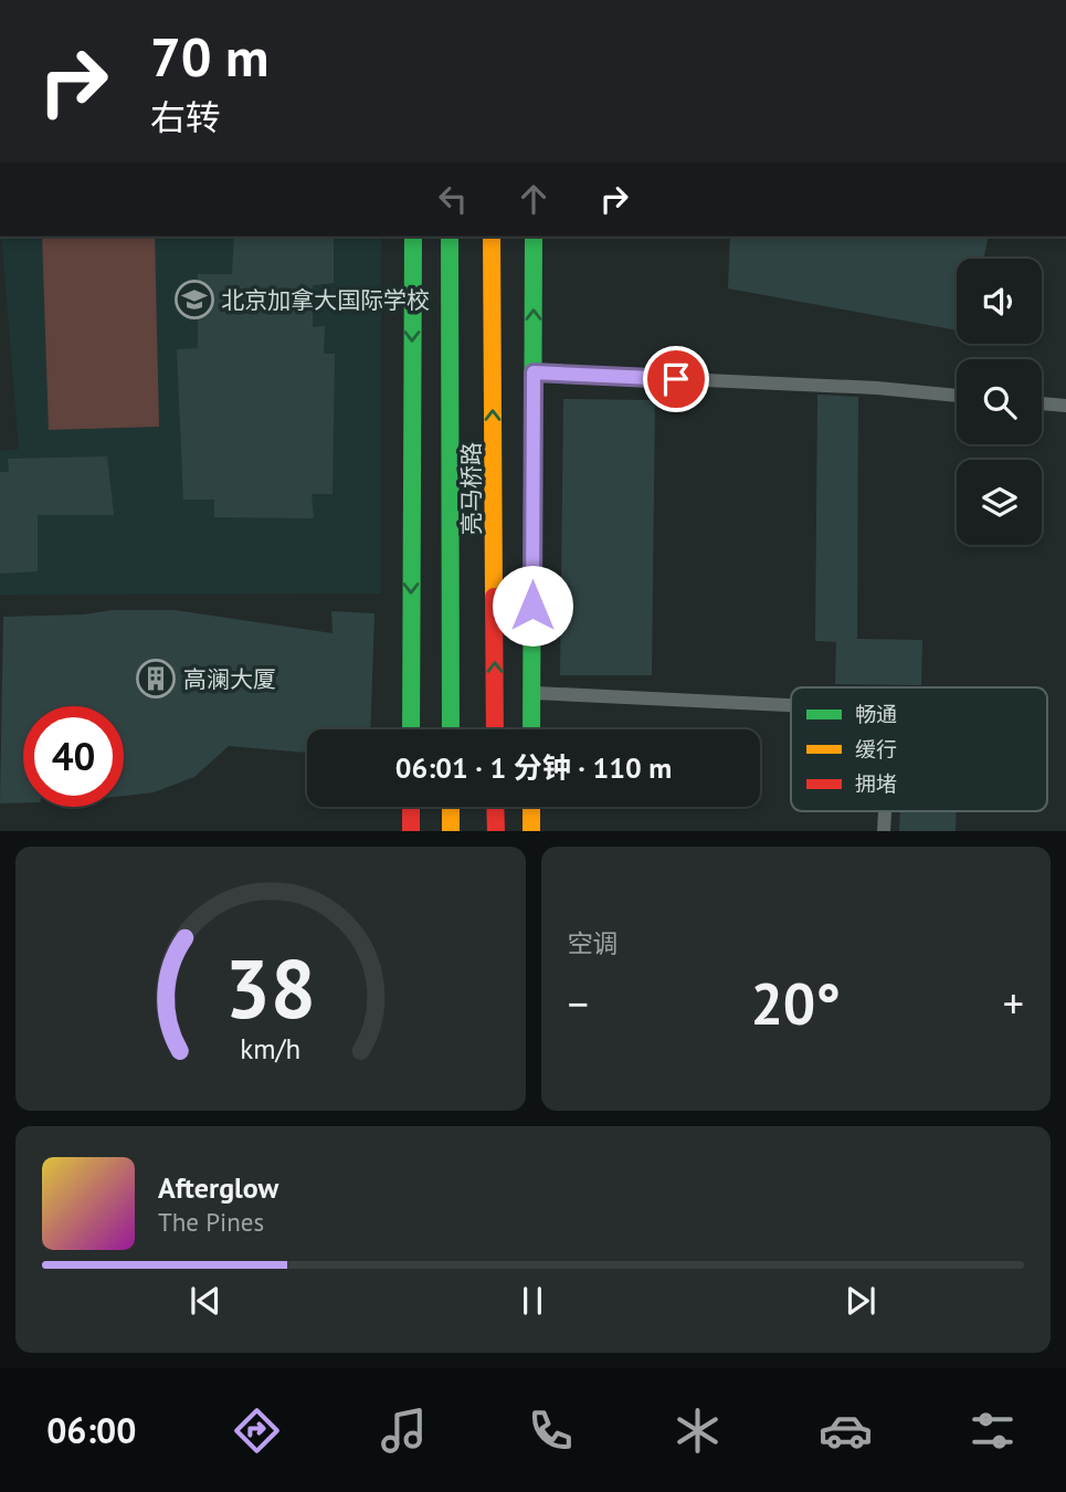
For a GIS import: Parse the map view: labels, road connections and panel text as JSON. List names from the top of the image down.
{
  "streets": {
    "street": ["亮马桥路"]
  },
  "places": {
    "school or university": ["北京加拿大国际学校"],
    "building": ["高澜大厦"]
  },
  "legend": ["畅通", "缓行", "拥堵"],
  "page": {
    "turn": ["70 m", "右转"],
    "limit": "40",
    "trip": "06:01 · 1 分钟 · 110 m",
    "tile": "空调",
    "heat": ["−", "20°", "+"],
    "song": ["Afterglow", "The Pines"],
    "tabs": "06:00",
    "gauge": ["38", "km/h"]
  }
}
